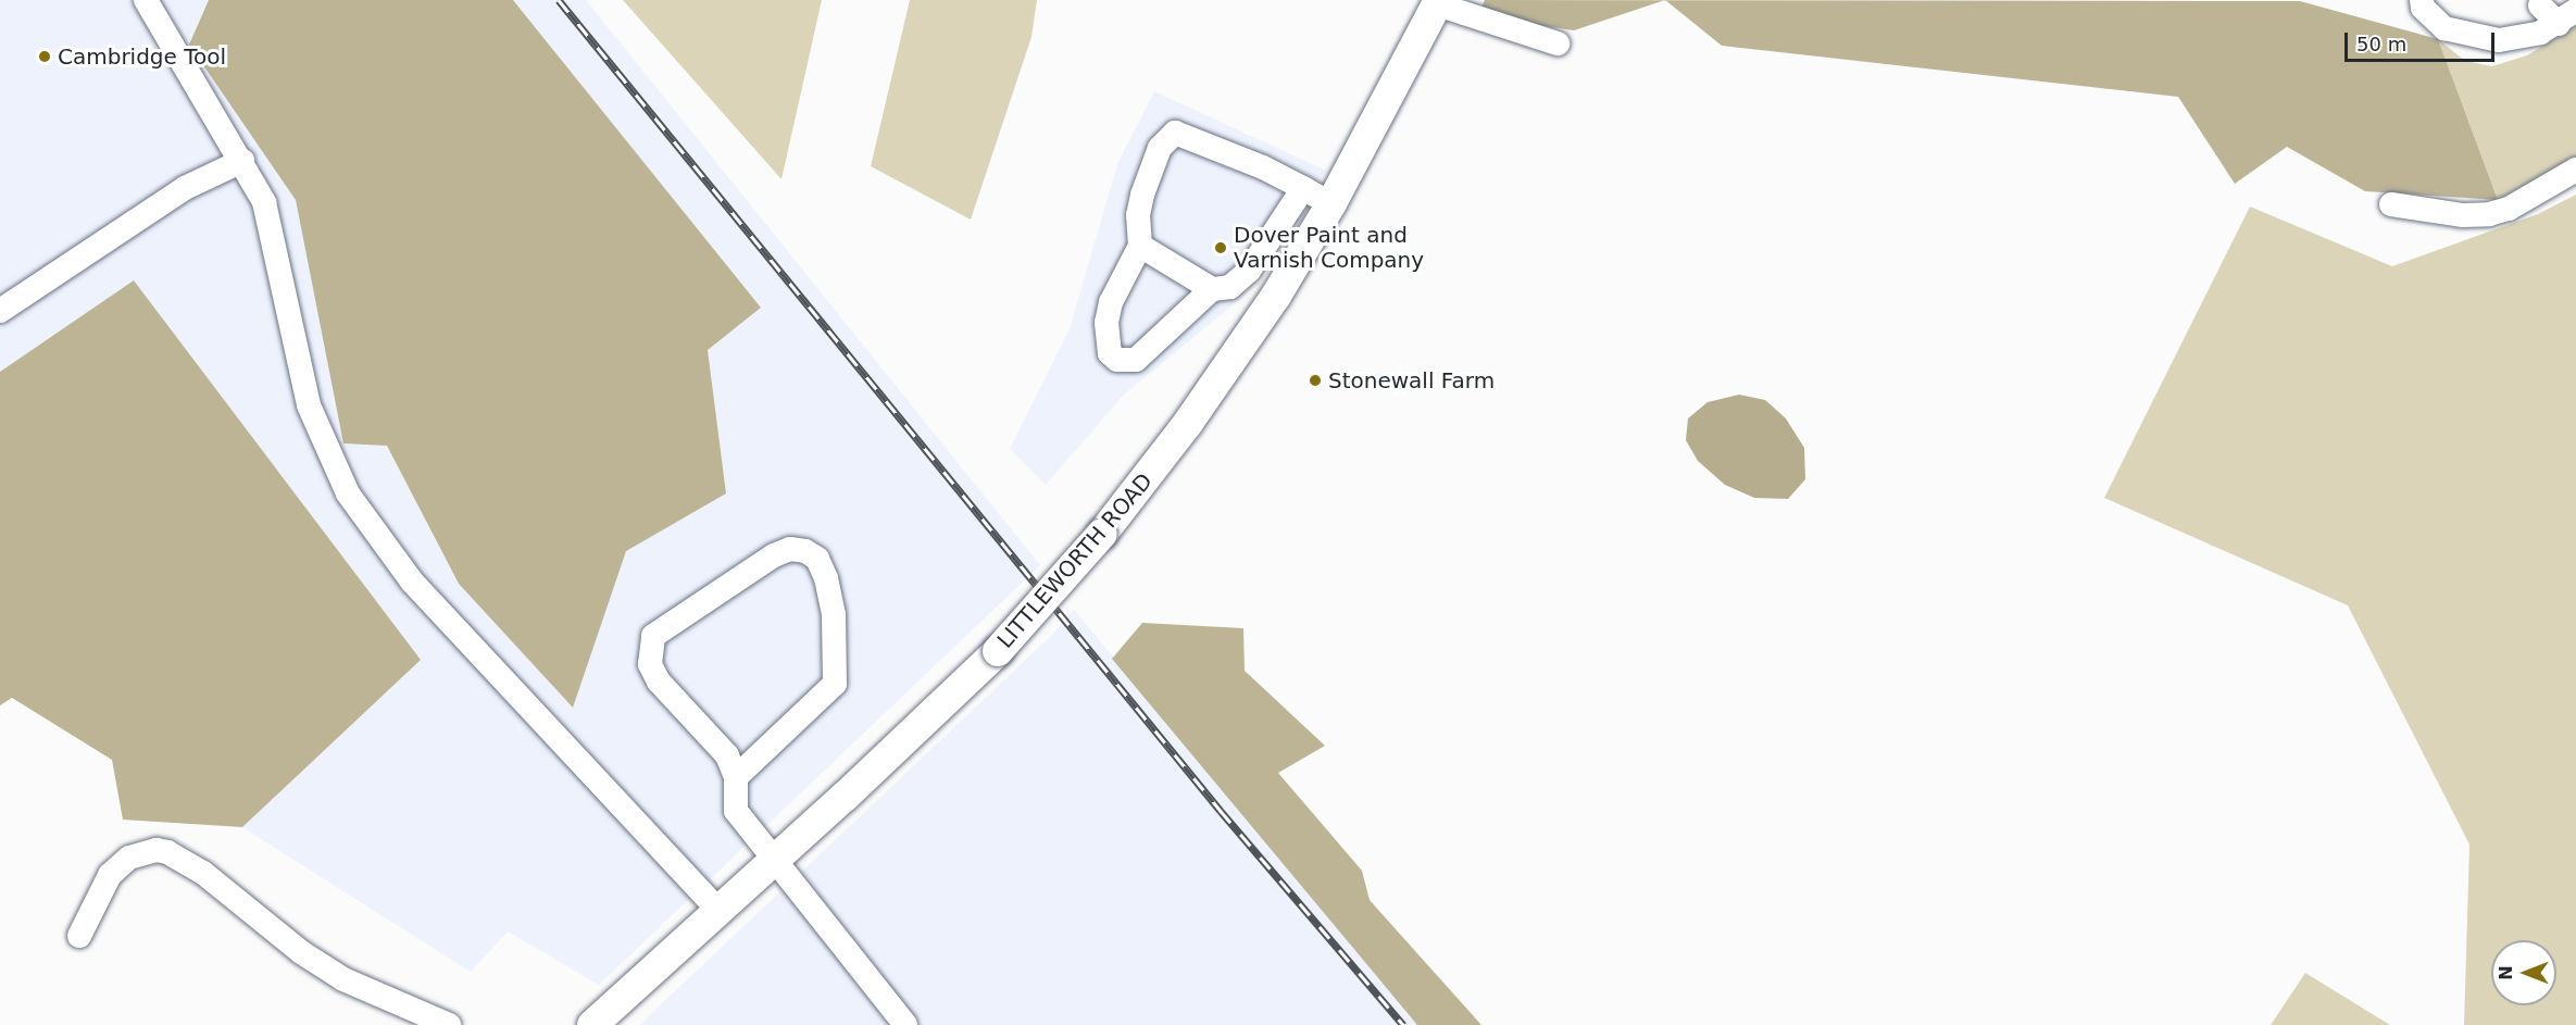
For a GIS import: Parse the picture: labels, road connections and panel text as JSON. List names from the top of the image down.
{
  "streets": {
    "main road": ["LITTLEWORTH ROAD"]
  },
  "places": ["Cambridge Tool", "Dover Paint and Varnish Company", "Stonewall Farm"],
  "scale_bar": "50 m",
  "north": "left"
}
